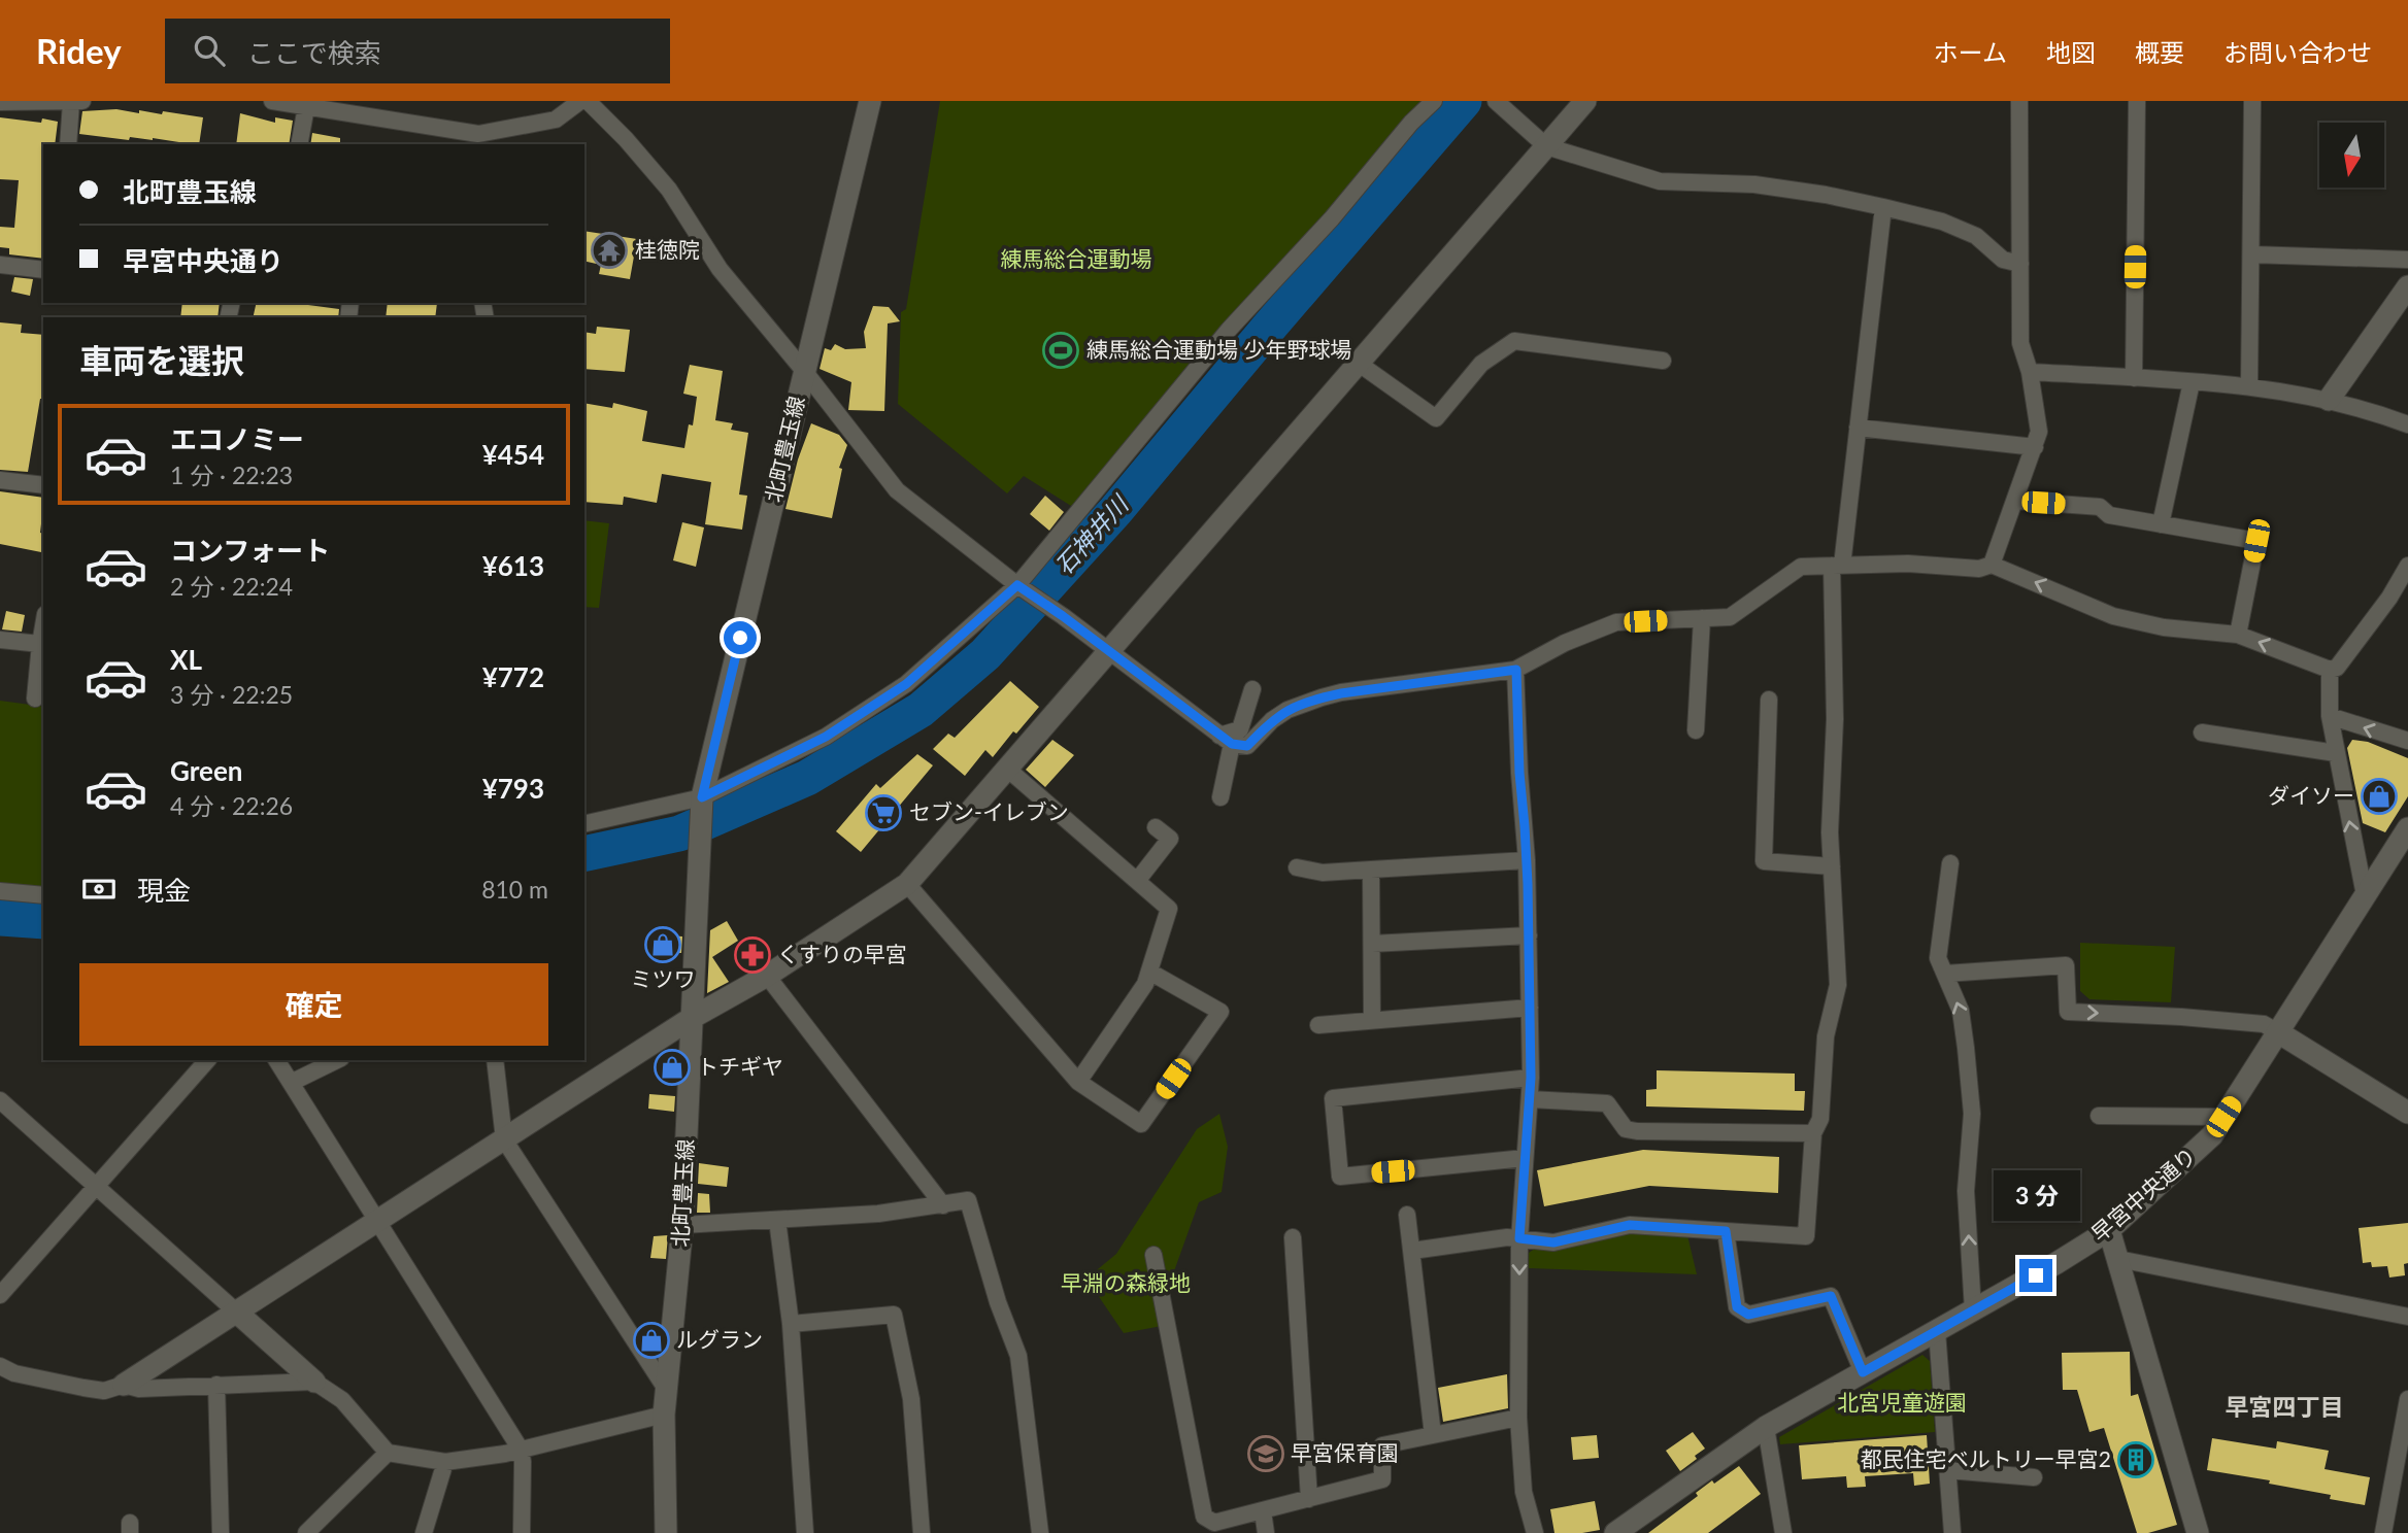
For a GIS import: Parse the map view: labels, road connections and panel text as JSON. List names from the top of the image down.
{
  "streets": {
    "street": ["北町豊玉線", "早宮中央通り"]
  },
  "districts": ["早宮四丁目"],
  "water": ["石神井川"],
  "parks": ["練馬総合運動場", "早淵の森緑地", "北宮児童遊園"],
  "places": {
    "temple": ["桂徳院"],
    "sports": ["練馬総合運動場 少年野球場"],
    "shop": [
      "ダイソー",
      "ミツワ",
      "トチギヤ",
      "ルグラン"
    ],
    "supermarket": ["セブン-イレブン"],
    "pharmacy": ["くすりの早宮"],
    "school or university": ["早宮保育園"],
    "building": ["都民住宅ベルトリー早宮2"]
  },
  "north": "bottom",
  "page": {
    "header": "Ridey",
    "search": "ここで検索",
    "nav": [
      "ホーム",
      "地図",
      "概要",
      "お問い合わせ"
    ],
    "banner": ["北町豊玉線", "早宮中央通り"],
    "heading": "車両を選択",
    "list": [
      {
        "name": "エコノミー",
        "note": "1 分 · 22:23",
        "value": "¥454"
      },
      {
        "name": "コンフォート",
        "note": "2 分 · 22:24",
        "value": "¥613"
      },
      {
        "name": "XL",
        "note": "3 分 · 22:25",
        "value": "¥772"
      },
      {
        "name": "Green",
        "note": "4 分 · 22:26",
        "value": "¥793"
      }
    ],
    "pay": ["現金", "810 m"],
    "buttons": "確定",
    "bubble": "3 分"
  }
}
